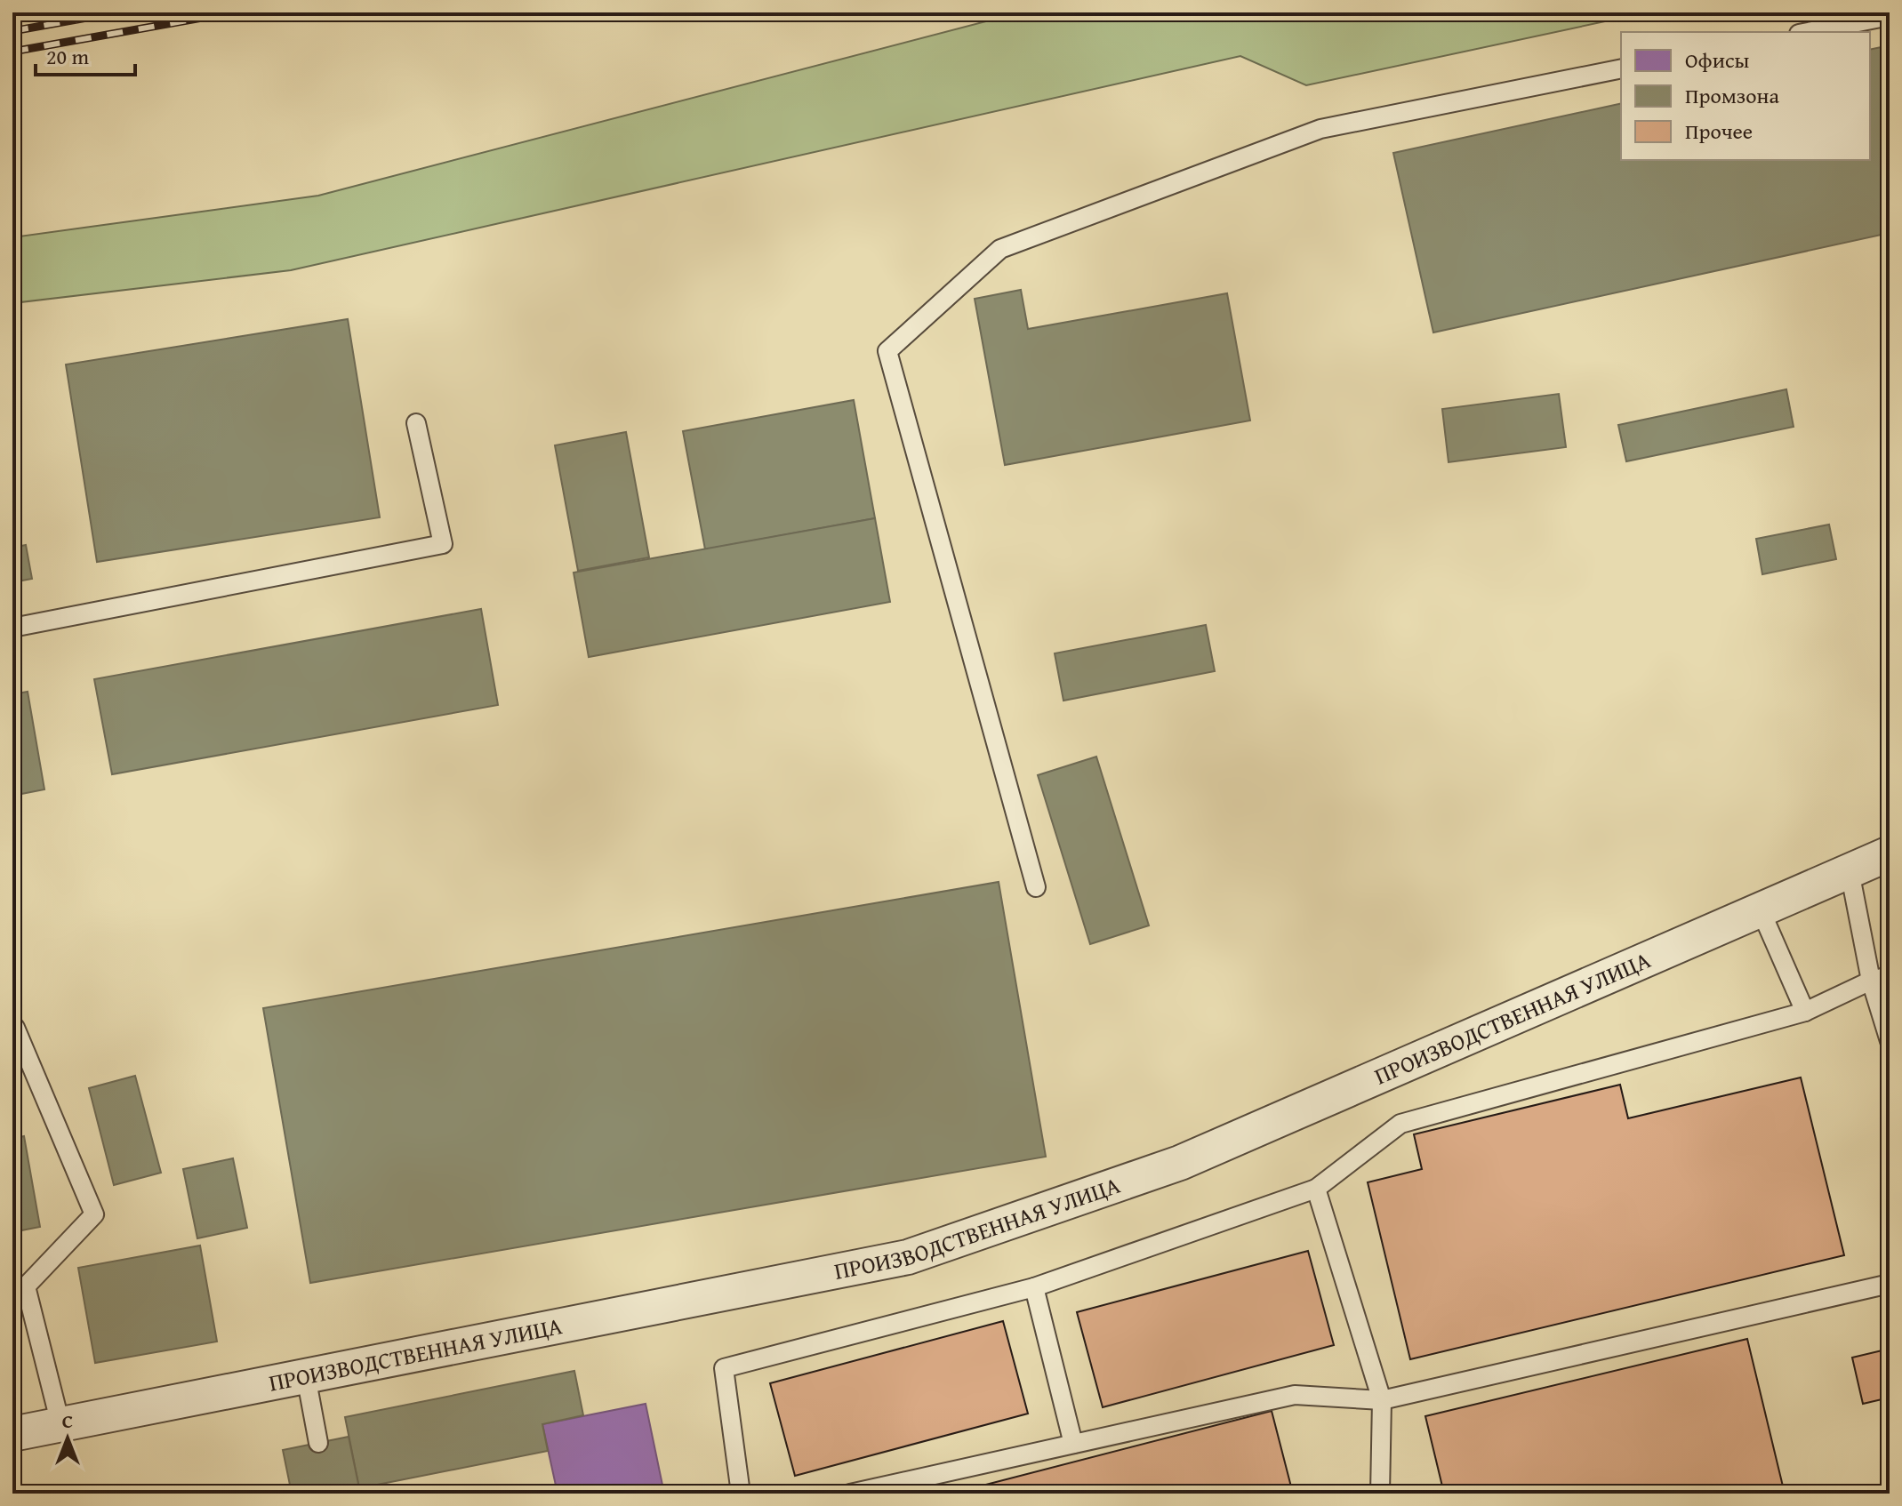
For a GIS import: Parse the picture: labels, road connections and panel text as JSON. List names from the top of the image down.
{
  "streets": {
    "street": ["ПРОИЗВОДСТВЕННАЯ УЛИЦА"]
  },
  "legend": ["Офисы", "Промзона", "Прочее"],
  "scale_bar": "20 m",
  "north": "top"
}
